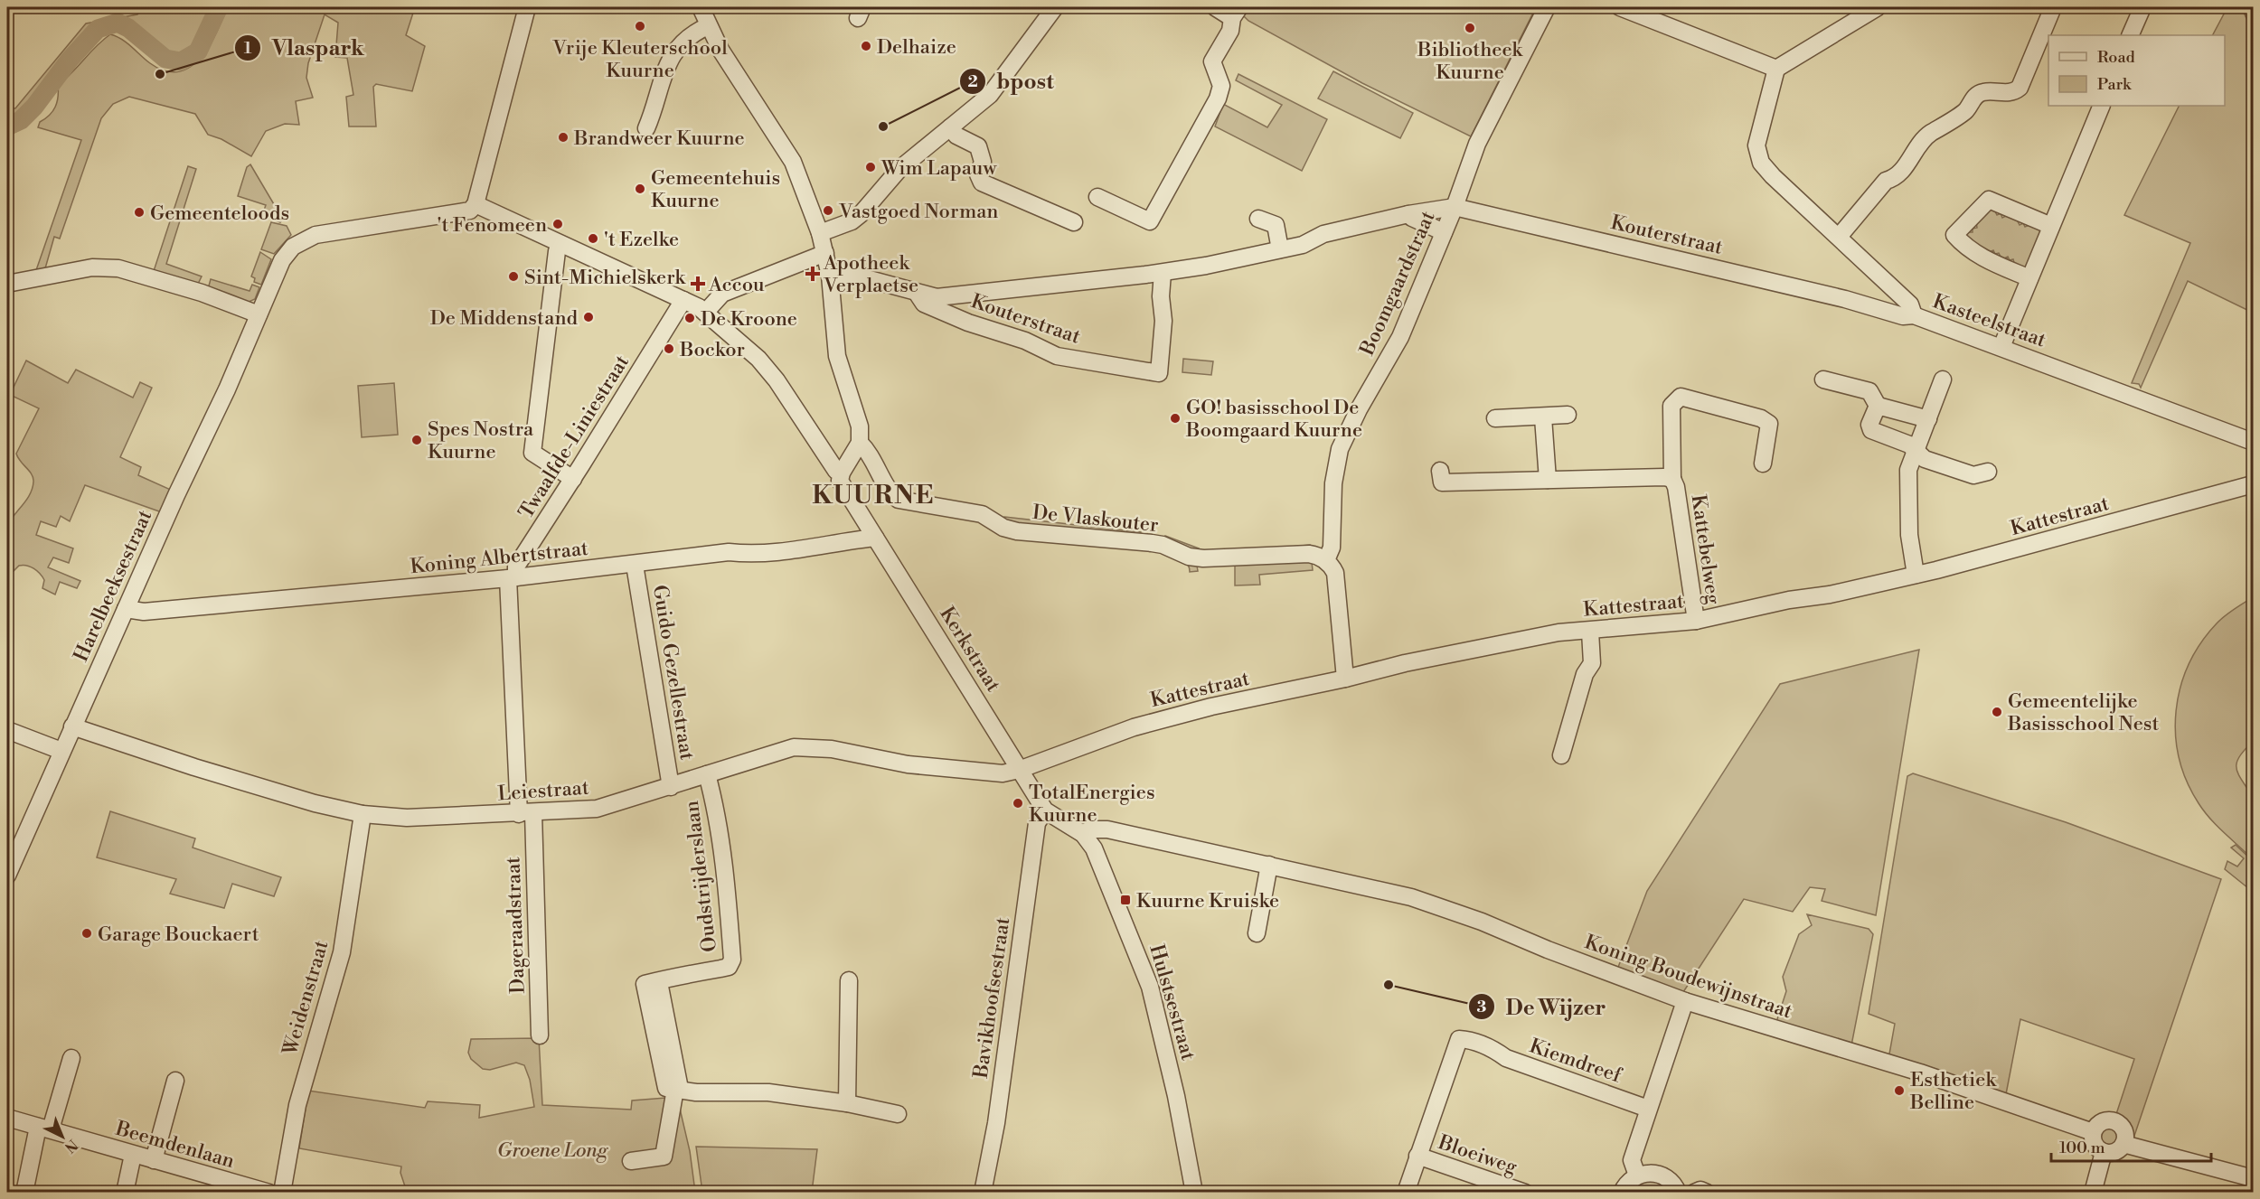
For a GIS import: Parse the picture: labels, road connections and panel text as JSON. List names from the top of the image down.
{
  "streets": {
    "street": [
      "Kouterstraat",
      "Boomgaardstraat",
      "Kasteelstraat",
      "Twaalfde-Liniestraat",
      "Kattestraat",
      "De Vlaskouter",
      "Kattebelweg",
      "Koning Albertstraat",
      "Harelbeeksestraat",
      "Kerkstraat",
      "Guido Gezellestraat",
      "Leiestraat",
      "Oudstrijderslaan",
      "Dageraadstraat",
      "Koning Boudewijnstraat",
      "Weidenstraat",
      "Bavikhoofsestraat",
      "Hulstsestraat",
      "Kiemdreef",
      "Beemdenlaan",
      "Bloeiweg"
    ]
  },
  "crossings": [
    ["Kouterstraat", "Boomgaardstraat"],
    ["Kouterstraat", "Kasteelstraat"],
    ["Boomgaardstraat", "De Vlaskouter"],
    ["Twaalfde-Liniestraat", "Koning Albertstraat"],
    ["Twaalfde-Liniestraat", "Kerkstraat"],
    ["Twaalfde-Liniestraat", "Dageraadstraat"],
    ["Kattestraat", "Kattebelweg"],
    ["Kattestraat", "Kerkstraat"],
    ["Kattestraat", "Leiestraat"],
    ["Koning Albertstraat", "Harelbeeksestraat"],
    ["Koning Albertstraat", "Kerkstraat"],
    ["Koning Albertstraat", "Guido Gezellestraat"],
    ["Koning Albertstraat", "Dageraadstraat"],
    ["Harelbeeksestraat", "Kerkstraat"],
    ["Harelbeeksestraat", "Leiestraat"],
    ["Kerkstraat", "Leiestraat"],
    ["Kerkstraat", "Koning Boudewijnstraat"],
    ["Kerkstraat", "Bavikhoofsestraat"],
    ["Kerkstraat", "Hulstsestraat"],
    ["Guido Gezellestraat", "Leiestraat"],
    ["Leiestraat", "Oudstrijderslaan"],
    ["Leiestraat", "Dageraadstraat"],
    ["Leiestraat", "Weidenstraat"],
    ["Koning Boudewijnstraat", "Hulstsestraat"],
    ["Kiemdreef", "Bloeiweg"]
  ],
  "districts": ["KUURNE"],
  "parks": ["Groene Long"],
  "places": {
    "other": [
      "Vrije Kleuterschool Kuurne",
      "Bibliotheek Kuurne",
      "Delhaize",
      "Vlaspark",
      "bpost",
      "Brandweer Kuurne",
      "Wim Lapauw",
      "Gemeentehuis Kuurne",
      "Vastgoed Norman",
      "Gemeenteloods",
      "'t Fenomeen",
      "'t Ezelke",
      "Sint-Michielskerk",
      "De Middenstand",
      "De Kroone",
      "Bockor",
      "GO! basisschool De Boomgaard Kuurne",
      "Spes Nostra Kuurne",
      "Gemeentelijke Basisschool Nest",
      "TotalEnergies Kuurne",
      "Garage Bouckaert",
      "De Wijzer",
      "Esthetiek Belline"
    ],
    "health": ["Apotheek Verplaetse", "Accou"],
    "transit": ["Kuurne Kruiske"]
  },
  "legend": ["Road", "Park"],
  "scale_bar": "100 m",
  "north": "bottom right"
}
